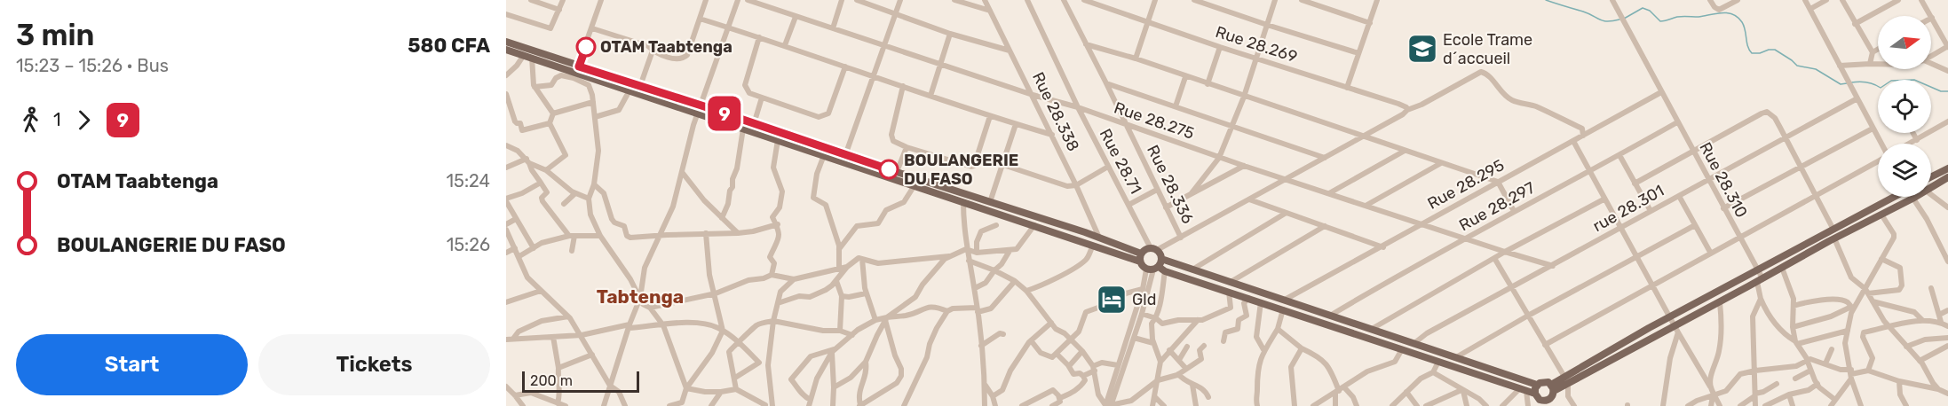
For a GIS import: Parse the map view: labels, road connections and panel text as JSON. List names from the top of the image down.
{
  "streets": {
    "street": [
      "Rue 28.269",
      "Rue 28.338",
      "Rue 28.275",
      "Rue 28.71",
      "Rue 28.310",
      "Rue 28.336",
      "Rue 28.295",
      "Rue 28.297",
      "rue 28.301"
    ]
  },
  "crossings": [
    ["Rue 28.338", "Rue 28.275"],
    ["Rue 28.275", "Rue 28.71"],
    ["Rue 28.275", "Rue 28.336"],
    ["Rue 28.275", "Rue 28.295"],
    ["Rue 28.275", "Rue 28.297"],
    ["Rue 28.275", "rue 28.301"],
    ["Rue 28.310", "Rue 28.295"],
    ["Rue 28.310", "Rue 28.297"],
    ["Rue 28.310", "rue 28.301"]
  ],
  "districts": ["Tabtenga"],
  "places": {
    "other": ["OTAM Taabtenga", "BOULANGERIE DU FASO"],
    "school or university": ["Ecole Trame d´accueil"],
    "hotel": ["Gld"]
  },
  "lines": ["bus line 9"],
  "scale_bar": "200 m",
  "north": "right",
  "page": {
    "heading": ["3 min", "15:23 – 15:26 · Bus", "580 CFA"],
    "on_map": "9",
    "legs": ["1", "9"],
    "list": [
      {
        "name": "OTAM Taabtenga",
        "value": "15:24"
      },
      {
        "name": "BOULANGERIE DU FASO",
        "value": "15:26"
      }
    ],
    "buttons": ["Start", "Tickets"],
    "scale": "200 m"
  }
}
